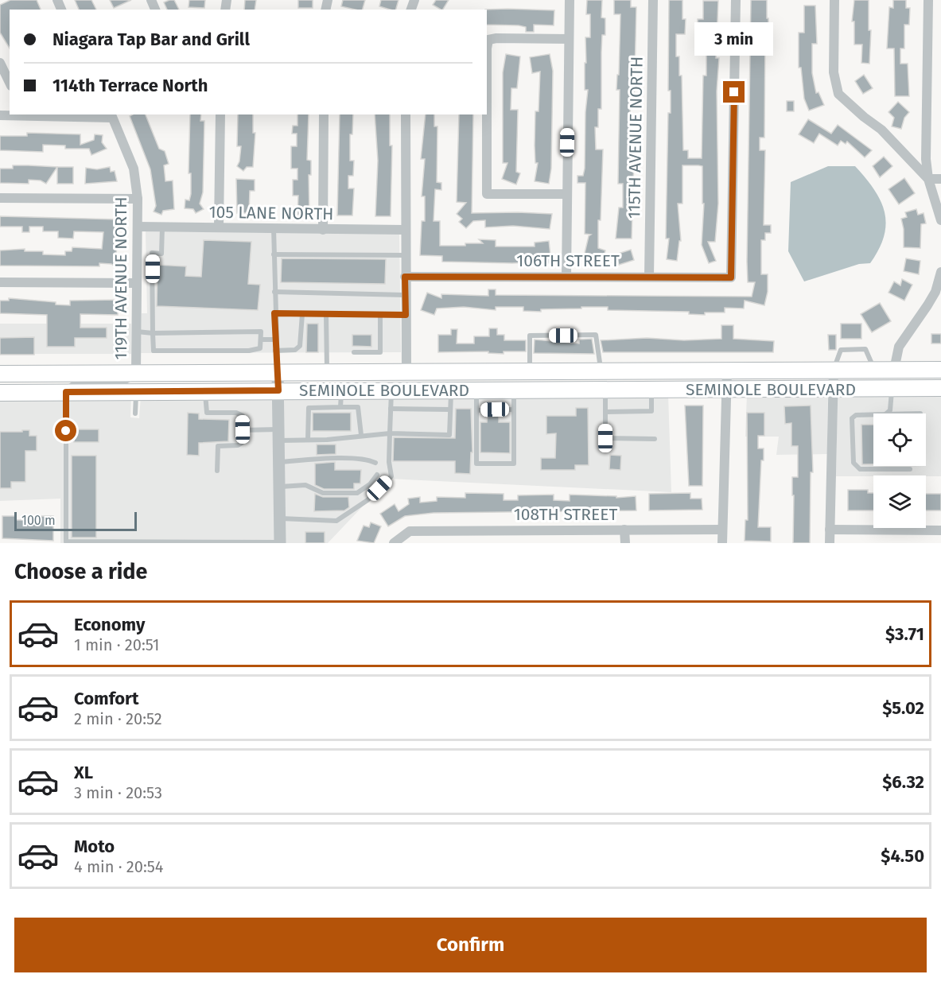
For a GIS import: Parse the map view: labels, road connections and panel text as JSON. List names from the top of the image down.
{
  "streets": {
    "main road": ["SEMINOLE BOULEVARD"],
    "street": [
      "115TH AVENUE NORTH",
      "105 LANE NORTH",
      "106TH STREET",
      "119TH AVENUE NORTH",
      "108TH STREET"
    ]
  },
  "crossings": [
    ["115TH AVENUE NORTH", "106TH STREET"],
    ["105 LANE NORTH", "119TH AVENUE NORTH"],
    ["119TH AVENUE NORTH", "SEMINOLE BOULEVARD"]
  ],
  "scale_bar": "100 m",
  "page": {
    "banner": ["Niagara Tap Bar and Grill", "114th Terrace North"],
    "bubble": "3 min",
    "scale": "100 m",
    "heading": "Choose a ride",
    "list": [
      {
        "name": "Economy",
        "note": "1 min · 20:51",
        "value": "$3.71"
      },
      {
        "name": "Comfort",
        "note": "2 min · 20:52",
        "value": "$5.02"
      },
      {
        "name": "XL",
        "note": "3 min · 20:53",
        "value": "$6.32"
      },
      {
        "name": "Moto",
        "note": "4 min · 20:54",
        "value": "$4.50"
      }
    ],
    "buttons": "Confirm"
  }
}
